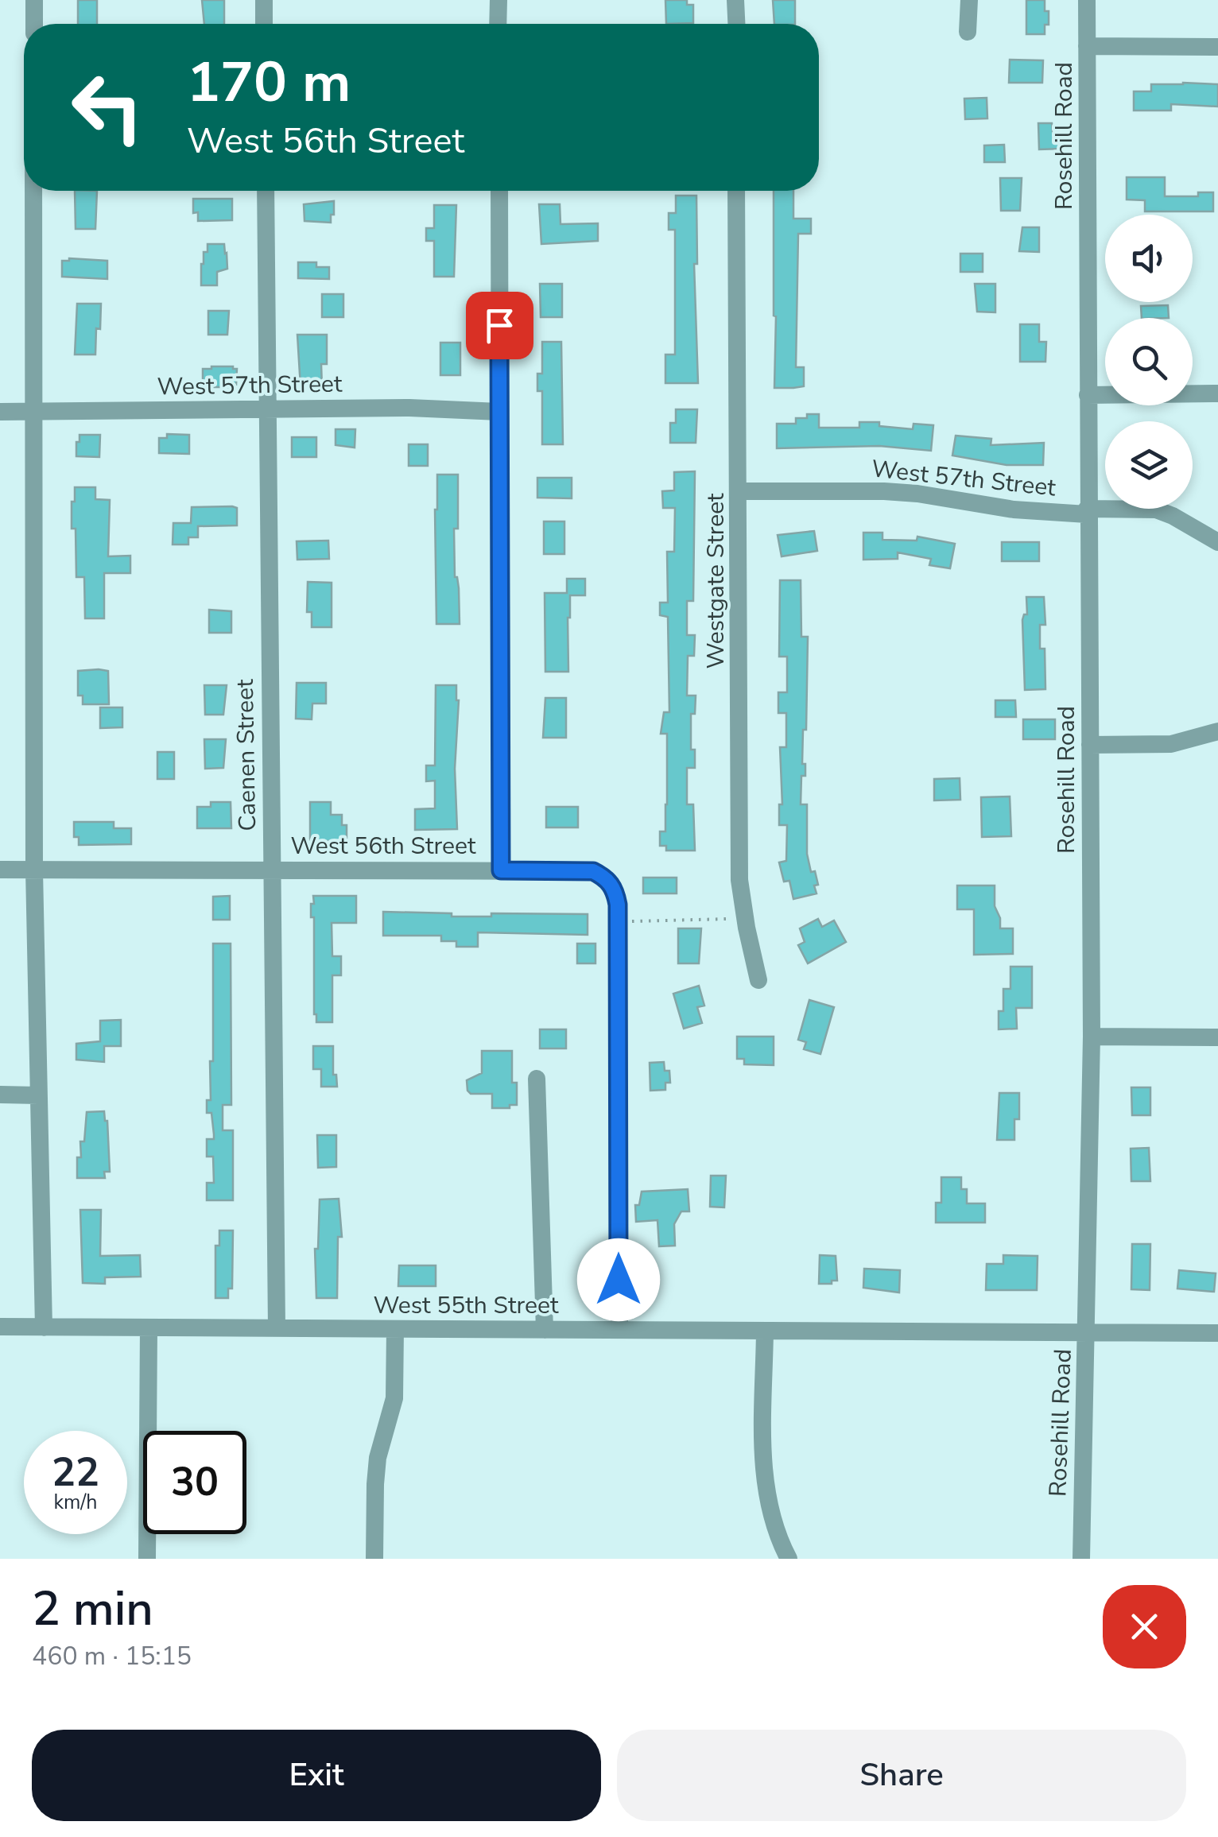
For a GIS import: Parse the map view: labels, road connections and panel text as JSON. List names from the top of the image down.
{
  "streets": {
    "street": [
      "Rosehill Road",
      "West 57th Street",
      "Westgate Street",
      "Caenen Street",
      "West 56th Street",
      "West 55th Street"
    ]
  },
  "crossings": [
    ["Rosehill Road", "West 57th Street"],
    ["Rosehill Road", "West 55th Street"],
    ["West 57th Street", "Westgate Street"],
    ["West 57th Street", "Caenen Street"],
    ["Caenen Street", "West 56th Street"],
    ["Caenen Street", "West 55th Street"]
  ],
  "page": {
    "turn": ["170 m", "West 56th Street"],
    "speed": "22 km/h",
    "limit": "30",
    "heading": ["2 min", "460 m · 15:15"],
    "buttons": ["Exit", "Share"]
  }
}
